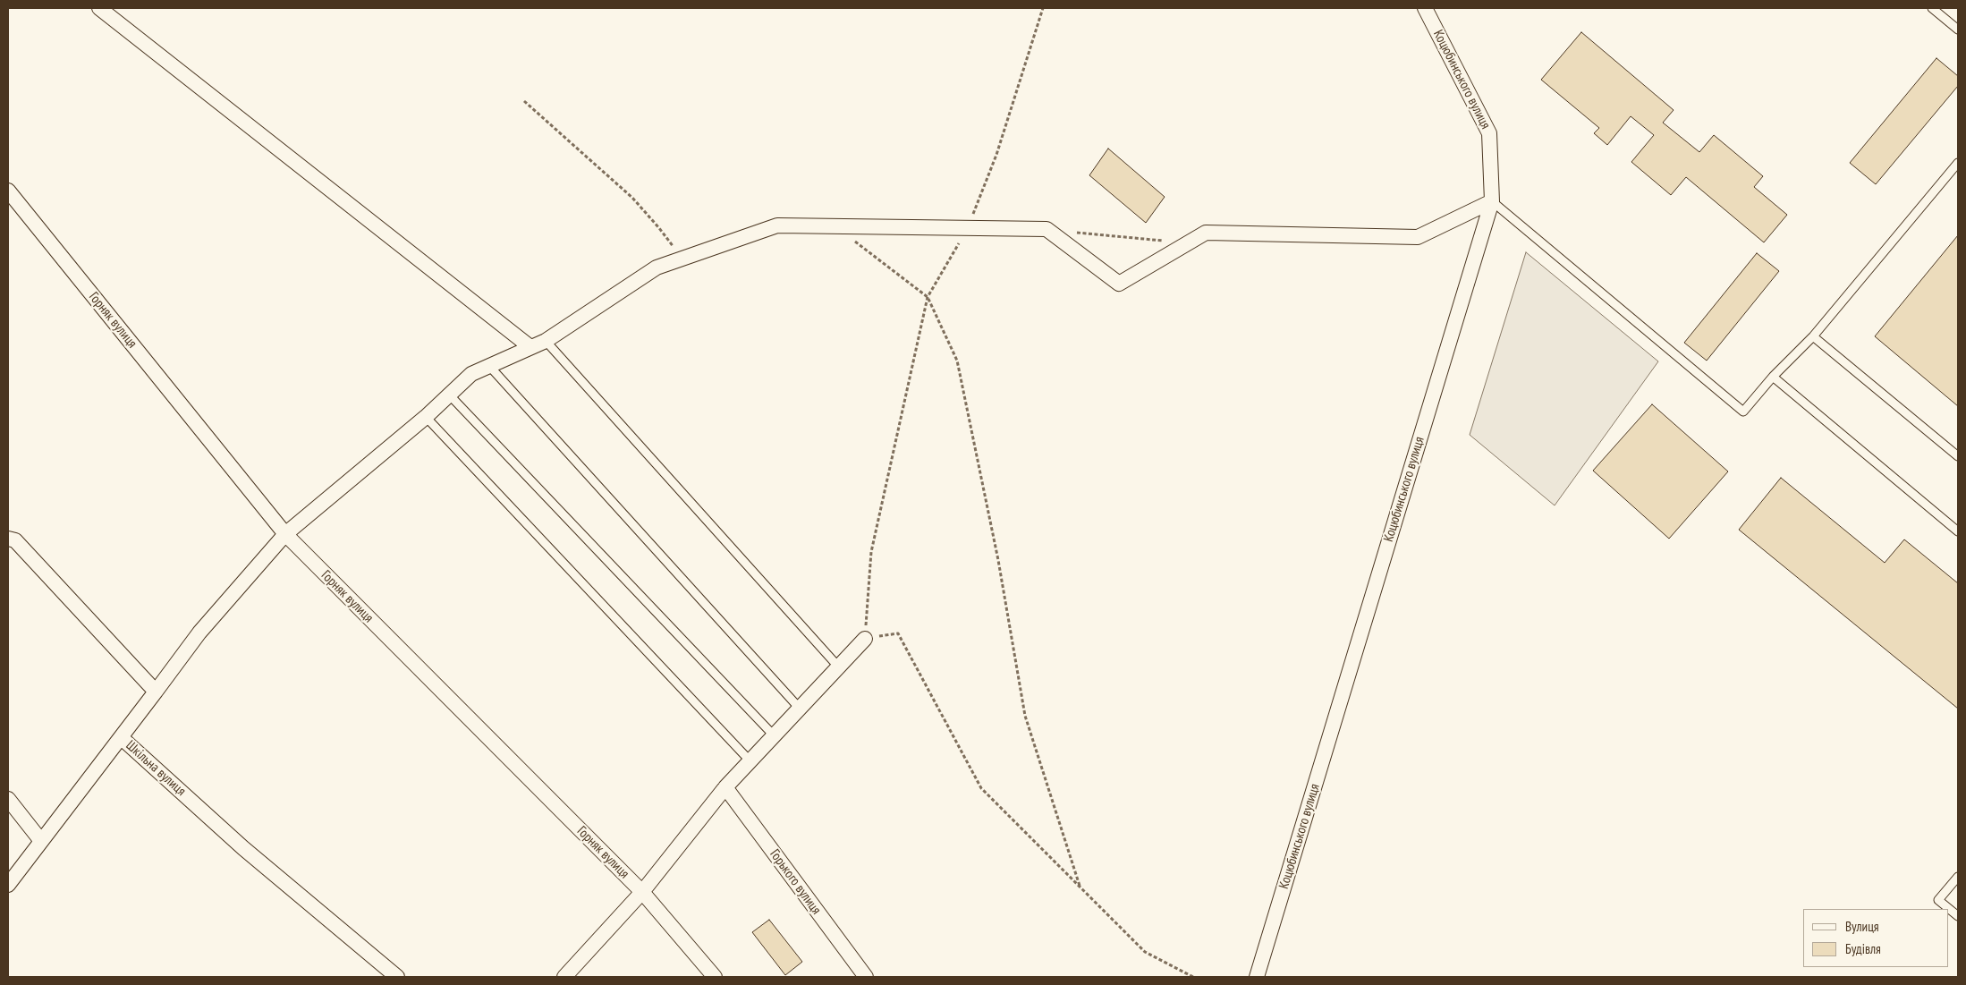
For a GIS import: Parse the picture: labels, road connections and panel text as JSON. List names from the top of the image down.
{
  "streets": {
    "street": [
      "Коцюбинського вулиця",
      "Горняк вулиця",
      "Шкільна вулиця",
      "Горького вулиця"
    ]
  },
  "crossings": [
    ["Горняк вулиця", "Шкільна вулиця"]
  ],
  "legend": ["Вулиця", "Будівля"]
}
